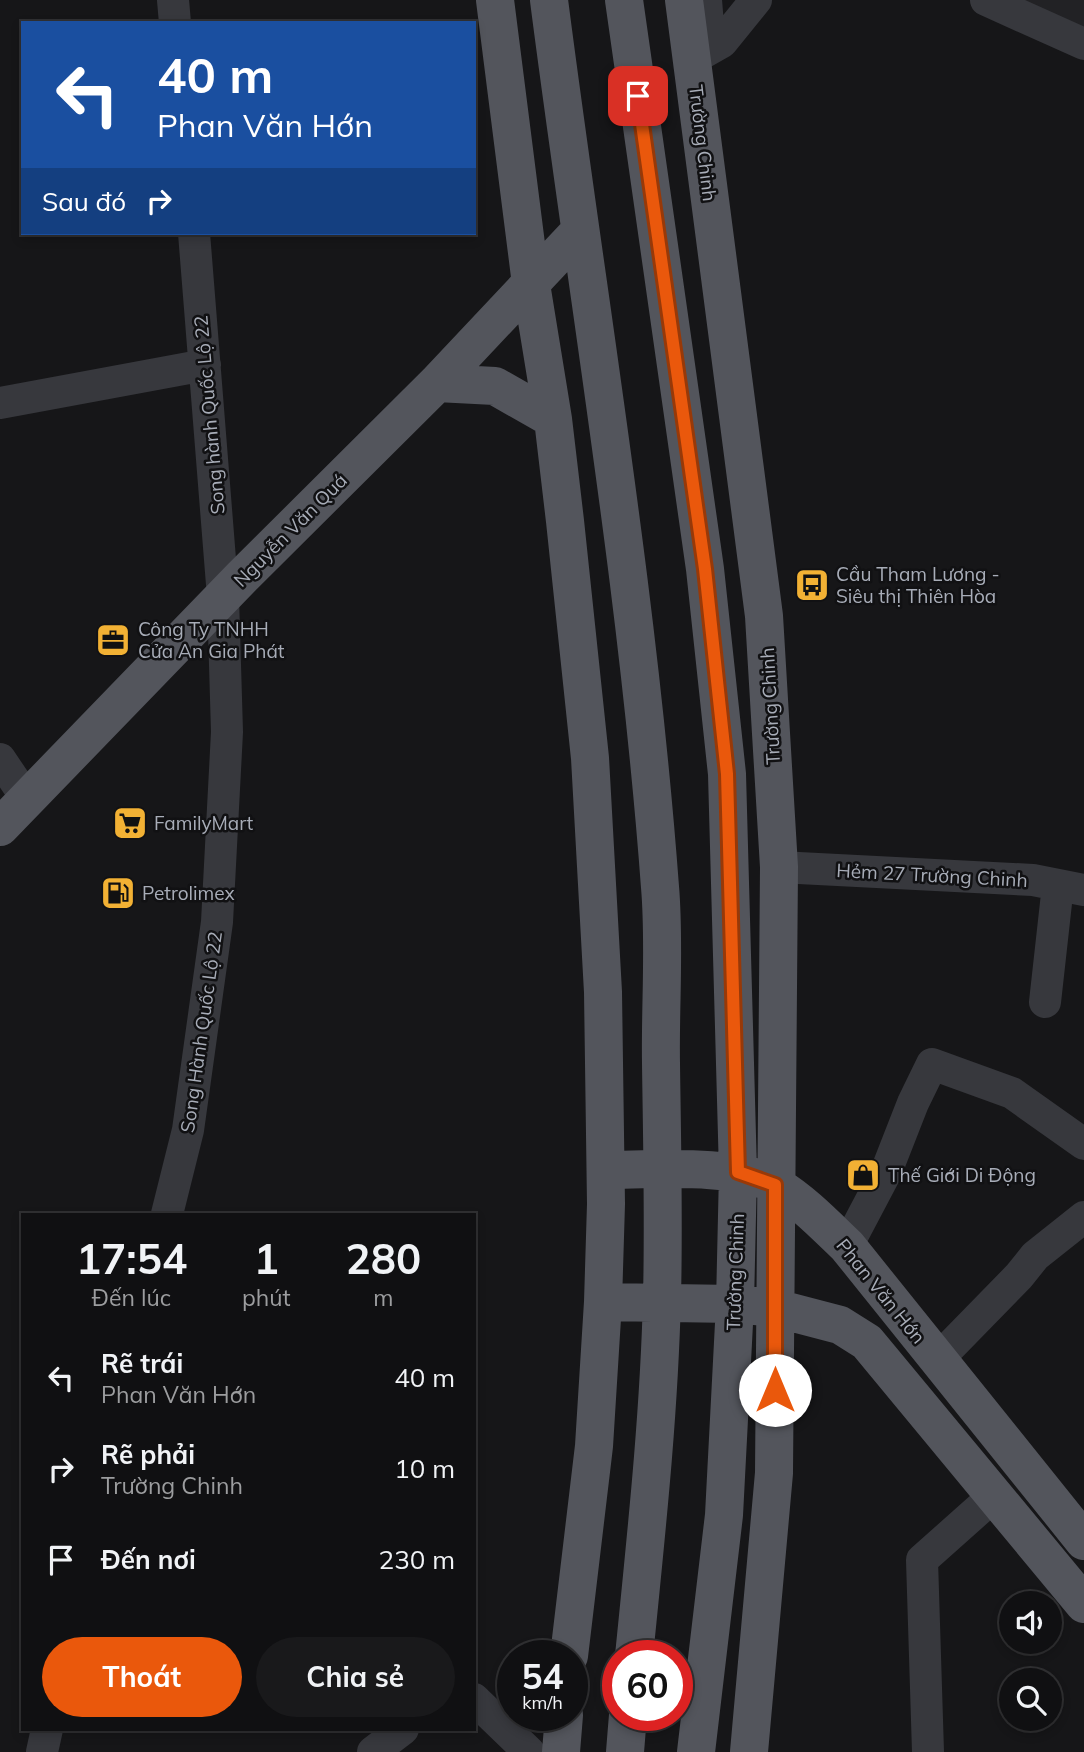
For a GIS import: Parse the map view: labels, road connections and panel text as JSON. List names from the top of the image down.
{
  "streets": {
    "main road": ["Trường Chinh", "Nguyễn Văn Quá", "Phan Văn Hớn"],
    "street": ["Song hành Quốc Lộ 22", "Hẻm 27 Trường Chinh", "Song Hành Quốc Lộ 22"]
  },
  "crossings": [
    ["Trường Chinh", "Hẻm 27 Trường Chinh"],
    ["Trường Chinh", "Phan Văn Hớn"],
    ["Song hành Quốc Lộ 22", "Nguyễn Văn Quá"],
    ["Song hành Quốc Lộ 22", "Song Hành Quốc Lộ 22"],
    ["Nguyễn Văn Quá", "Song Hành Quốc Lộ 22"]
  ],
  "places": {
    "bus stop": ["Cầu Tham Lương - Siêu thị Thiên Hòa"],
    "office": ["Công Ty TNHH Cửa An Gia Phát"],
    "supermarket": ["FamilyMart"],
    "fuel station": ["Petrolimex"],
    "shop": ["Thế Giới Di Động"]
  },
  "page": {
    "turn": ["40 m", "Phan Văn Hớn"],
    "then": "Sau đó",
    "eta": [
      "17:54",
      "Đến lúc",
      "1",
      "phút",
      "280",
      "m"
    ],
    "list": [
      {
        "name": "Rẽ trái",
        "note": "Phan Văn Hớn",
        "value": "40 m"
      },
      {
        "name": "Rẽ phải",
        "note": "Trường Chinh",
        "value": "10 m"
      },
      {
        "name": "Đến nơi",
        "value": "230 m"
      }
    ],
    "buttons": ["Thoát", "Chia sẻ"],
    "speed": "54 km/h",
    "limit": "60"
  }
}
